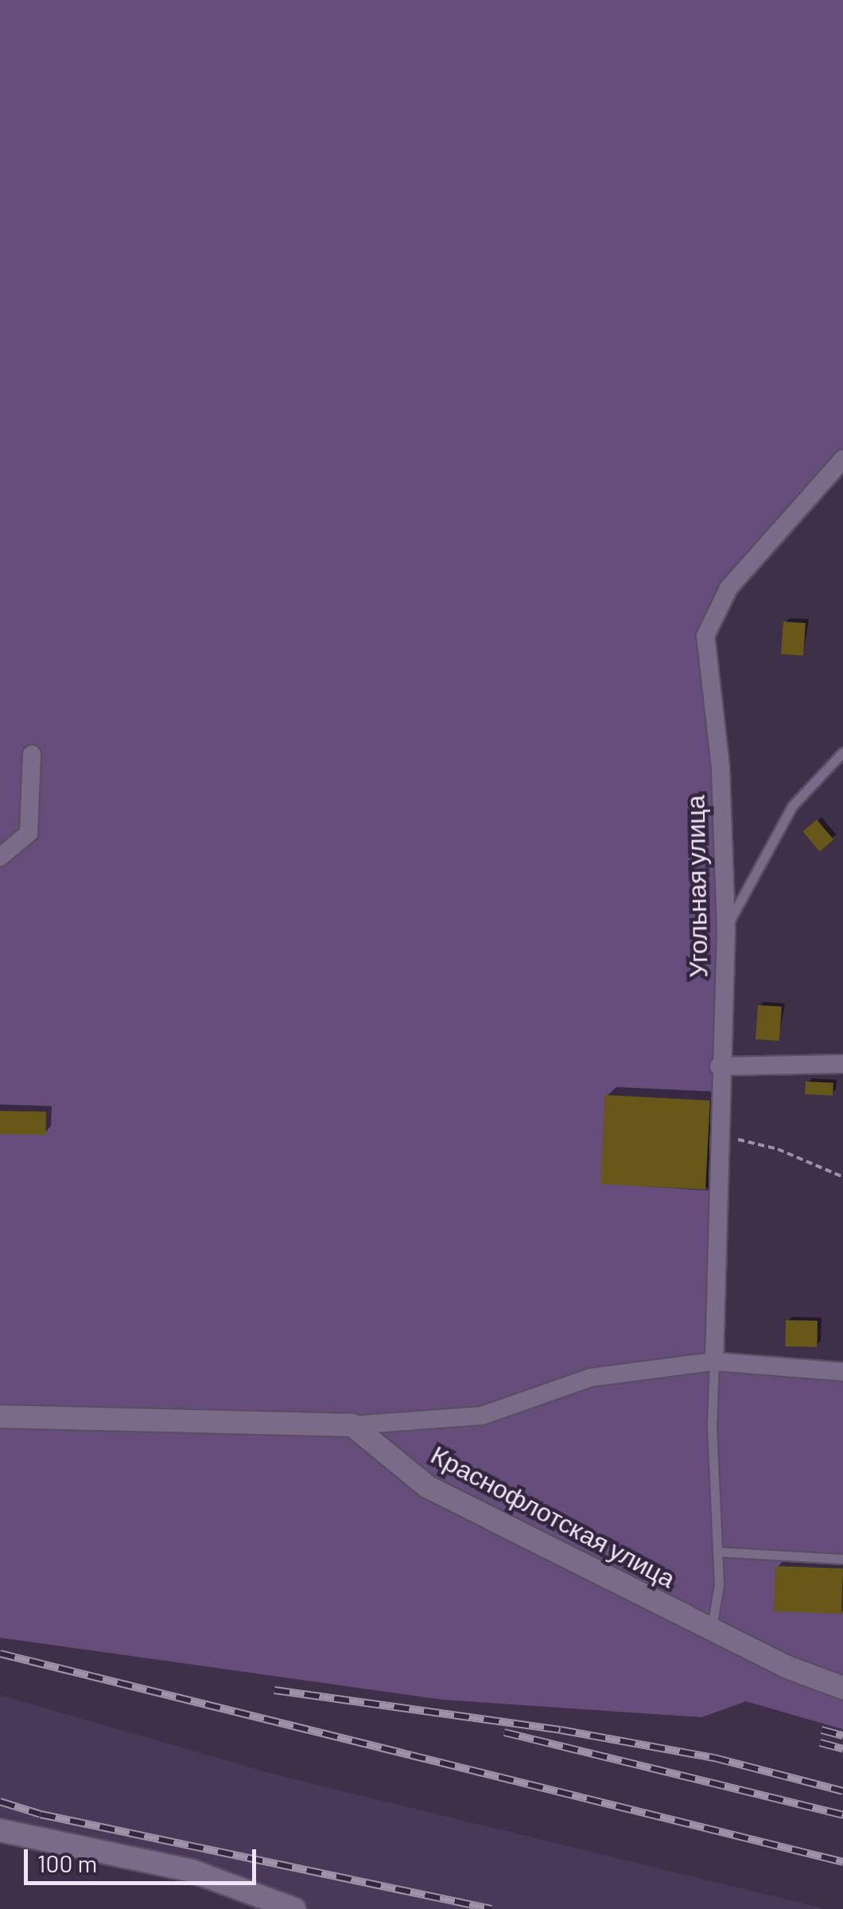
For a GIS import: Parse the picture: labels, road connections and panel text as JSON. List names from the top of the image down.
{
  "streets": {
    "street": ["Угольная улица", "Краснофлотская улица"]
  },
  "scale_bar": "100 m"
}
